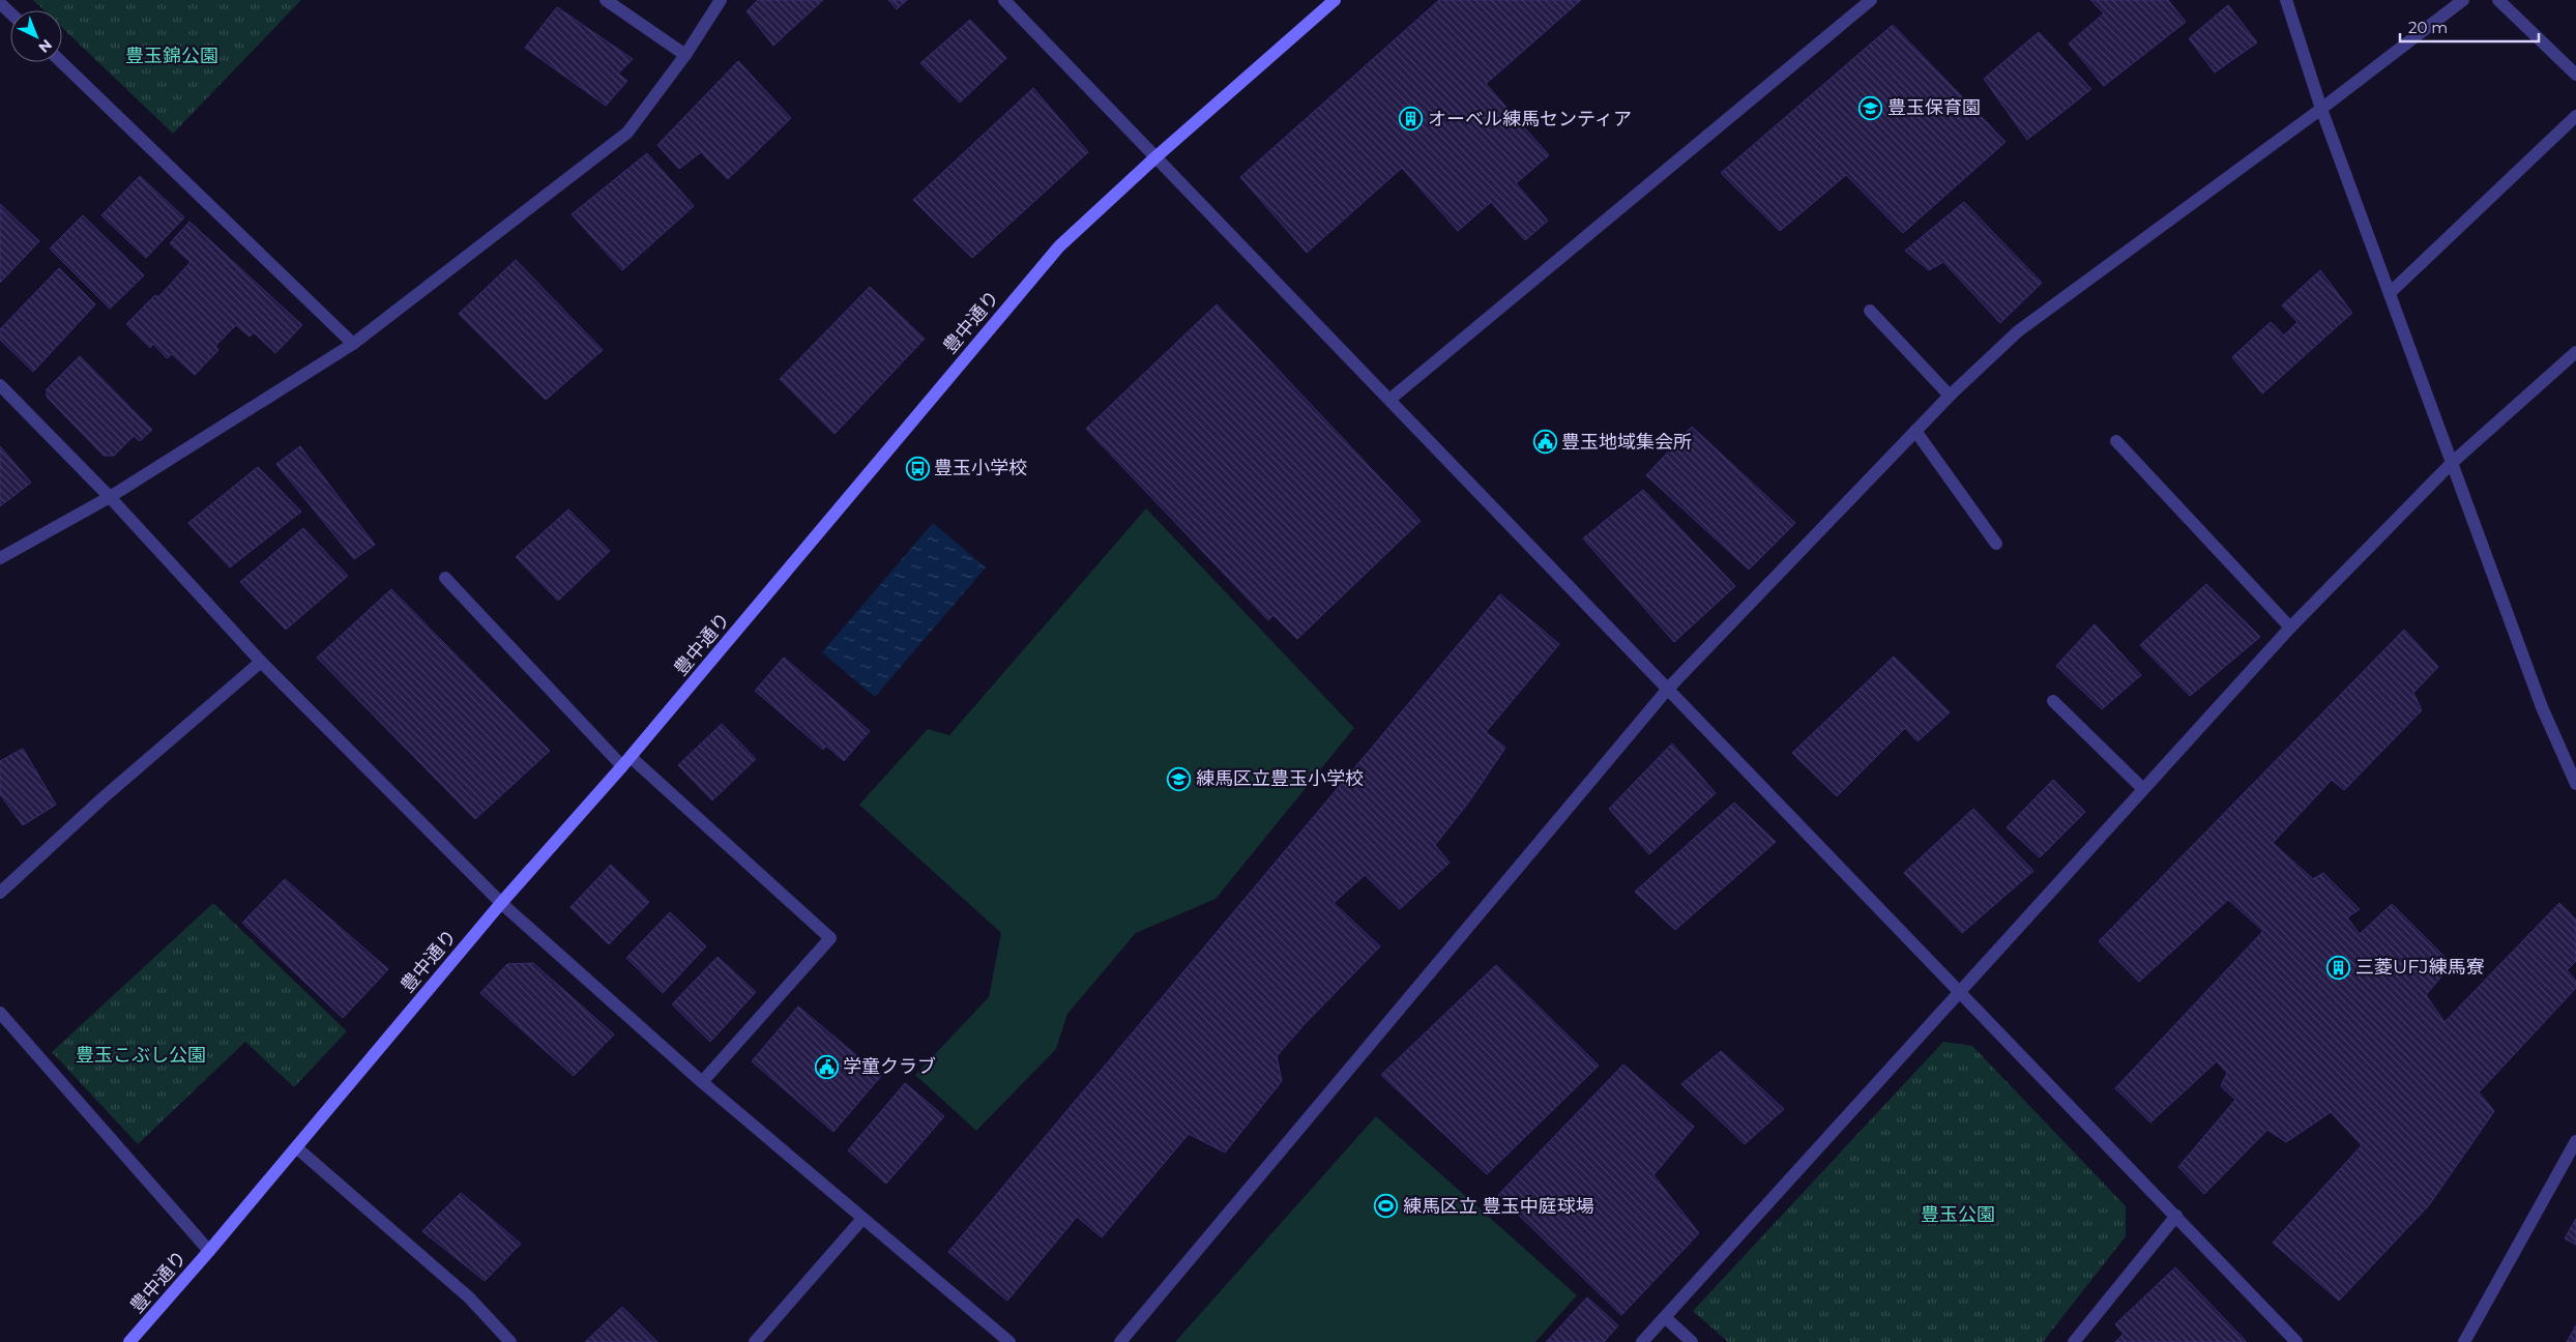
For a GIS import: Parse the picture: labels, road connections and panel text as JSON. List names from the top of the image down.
{
  "streets": {
    "street": ["豊中通り"]
  },
  "parks": ["豊玉錦公園", "豊玉こぶし公園", "豊玉公園"],
  "places": {
    "school or university": ["豊玉保育園", "練馬区立豊玉小学校"],
    "building": ["オーベル練馬センティア", "三菱UFJ練馬寮"],
    "public building": ["豊玉地域集会所", "学童クラブ"],
    "bus stop": ["豊玉小学校"],
    "sports": ["練馬区立 豊玉中庭球場"]
  },
  "scale_bar": "20 m",
  "north": "bottom right"
}
